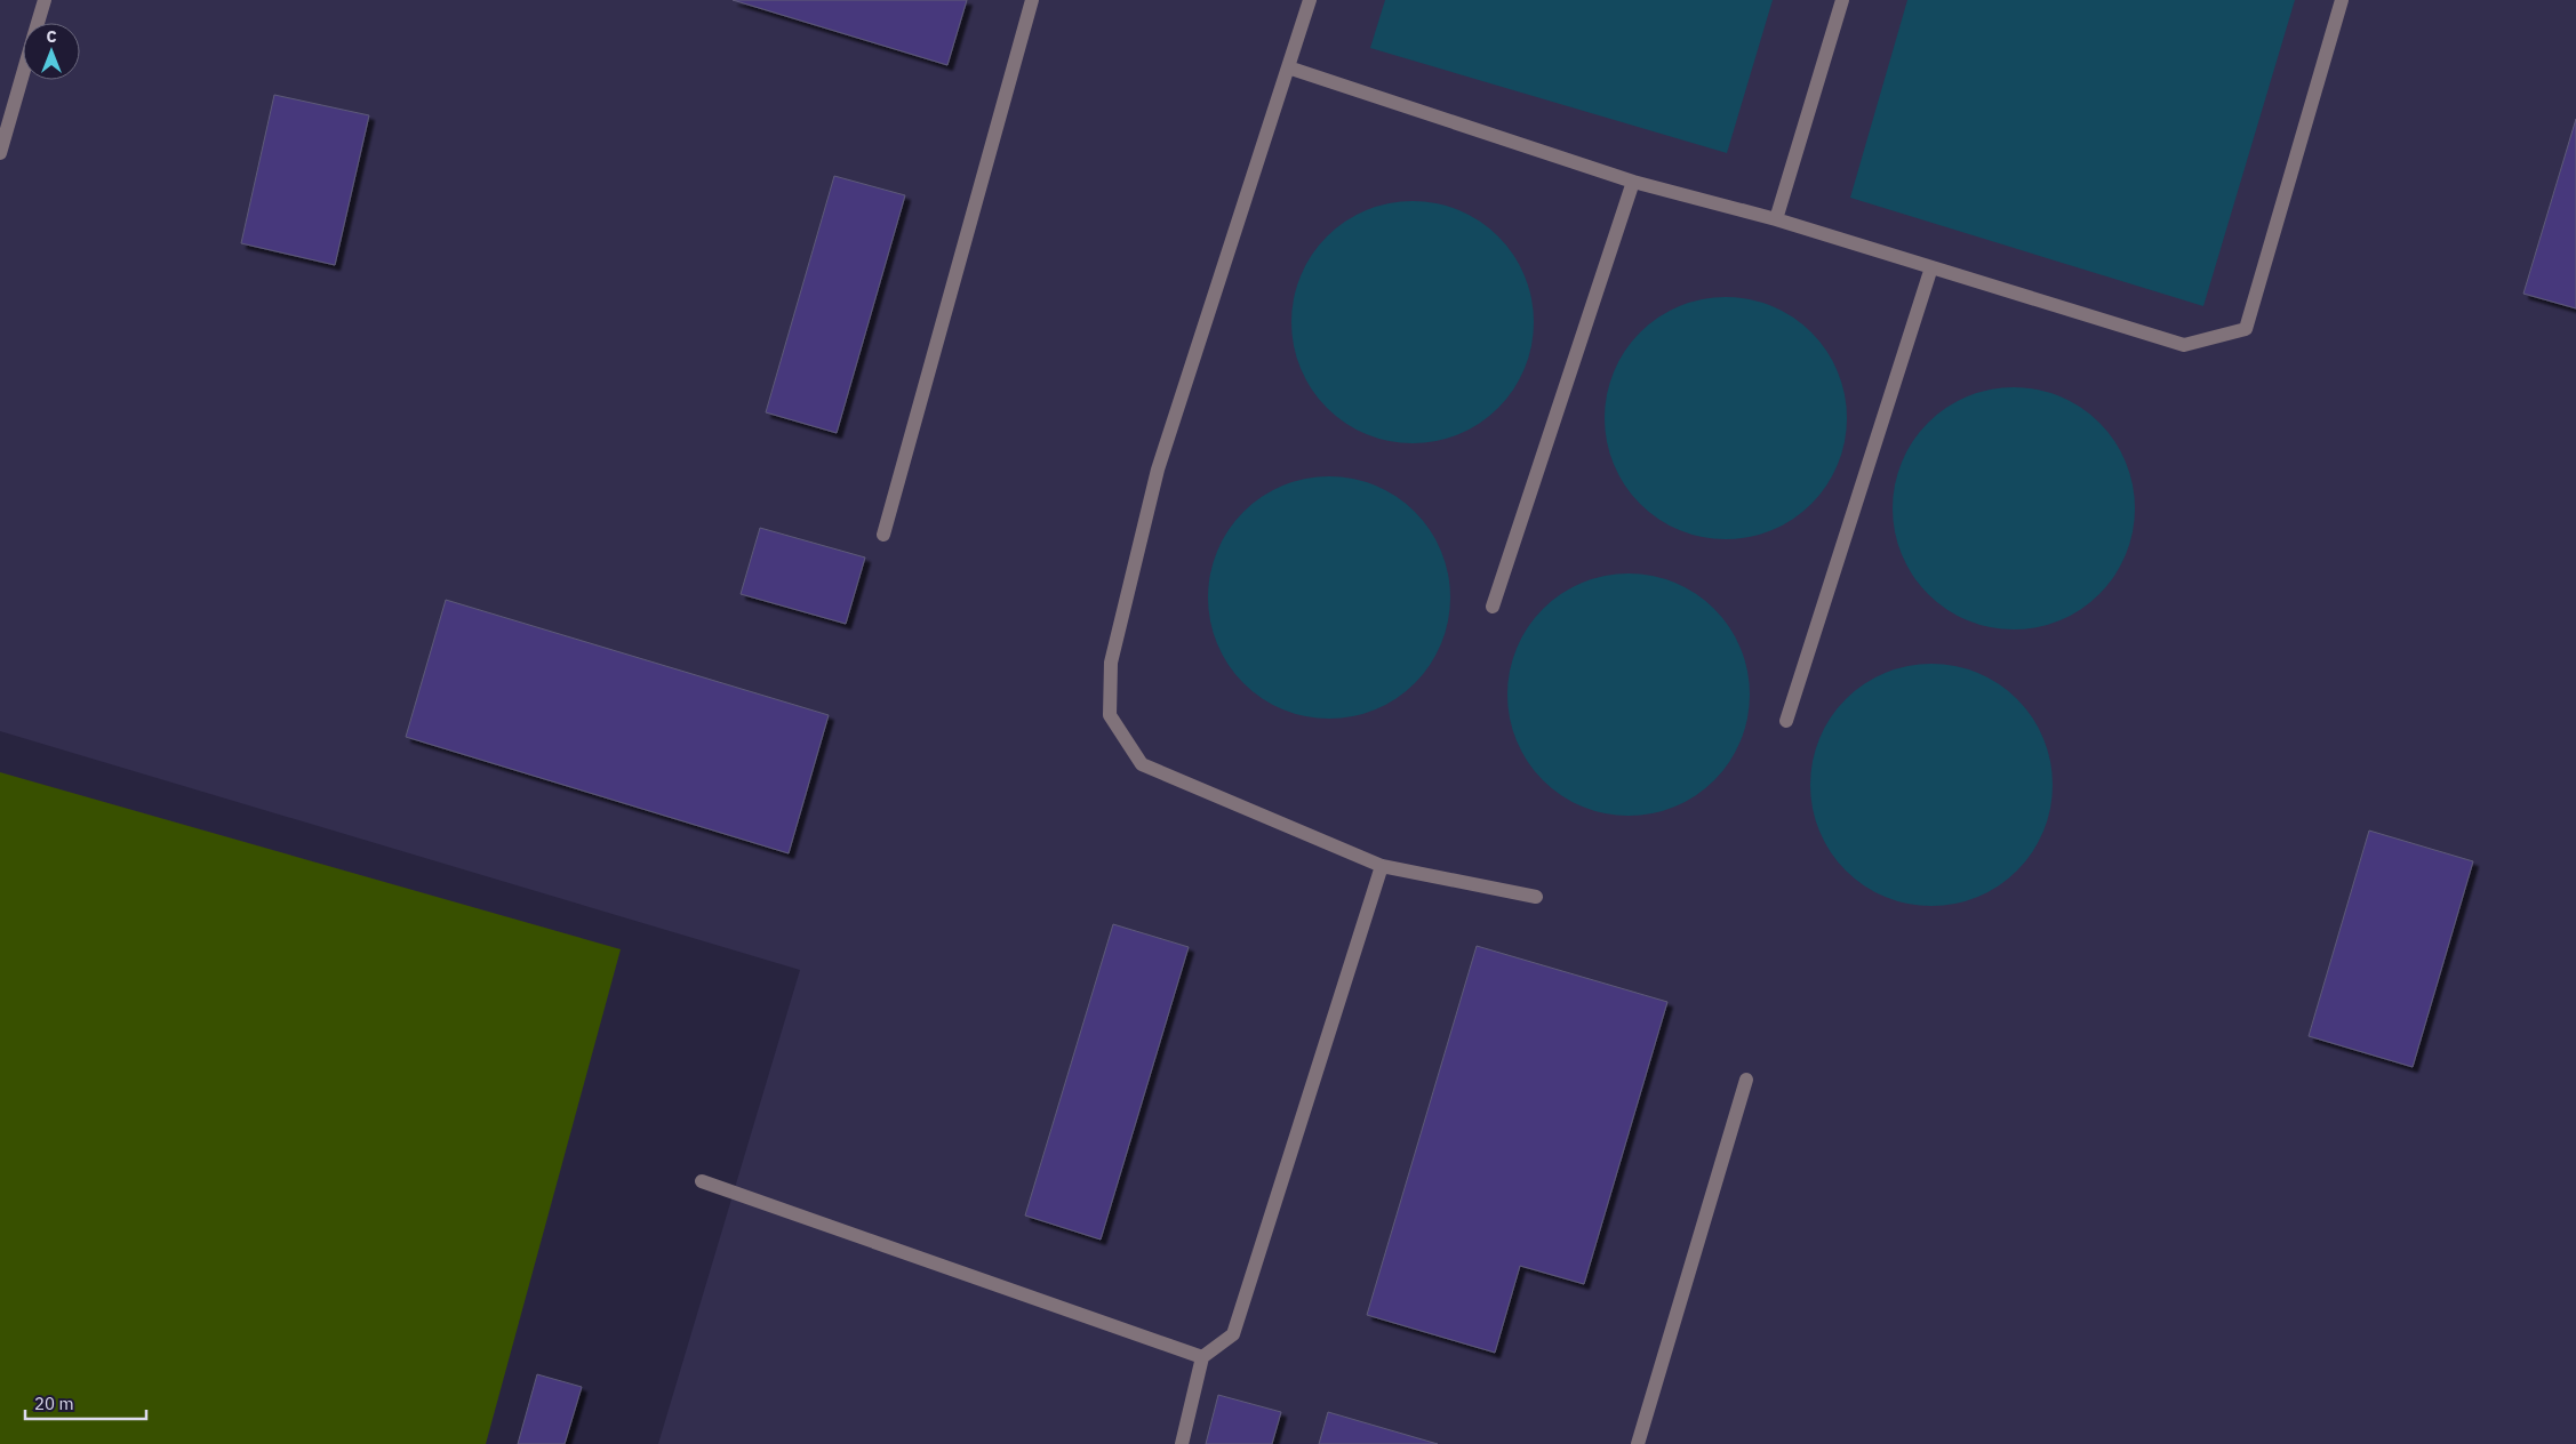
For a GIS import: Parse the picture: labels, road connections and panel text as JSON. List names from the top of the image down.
{
  "scale_bar": "20 m",
  "north": "top"
}
